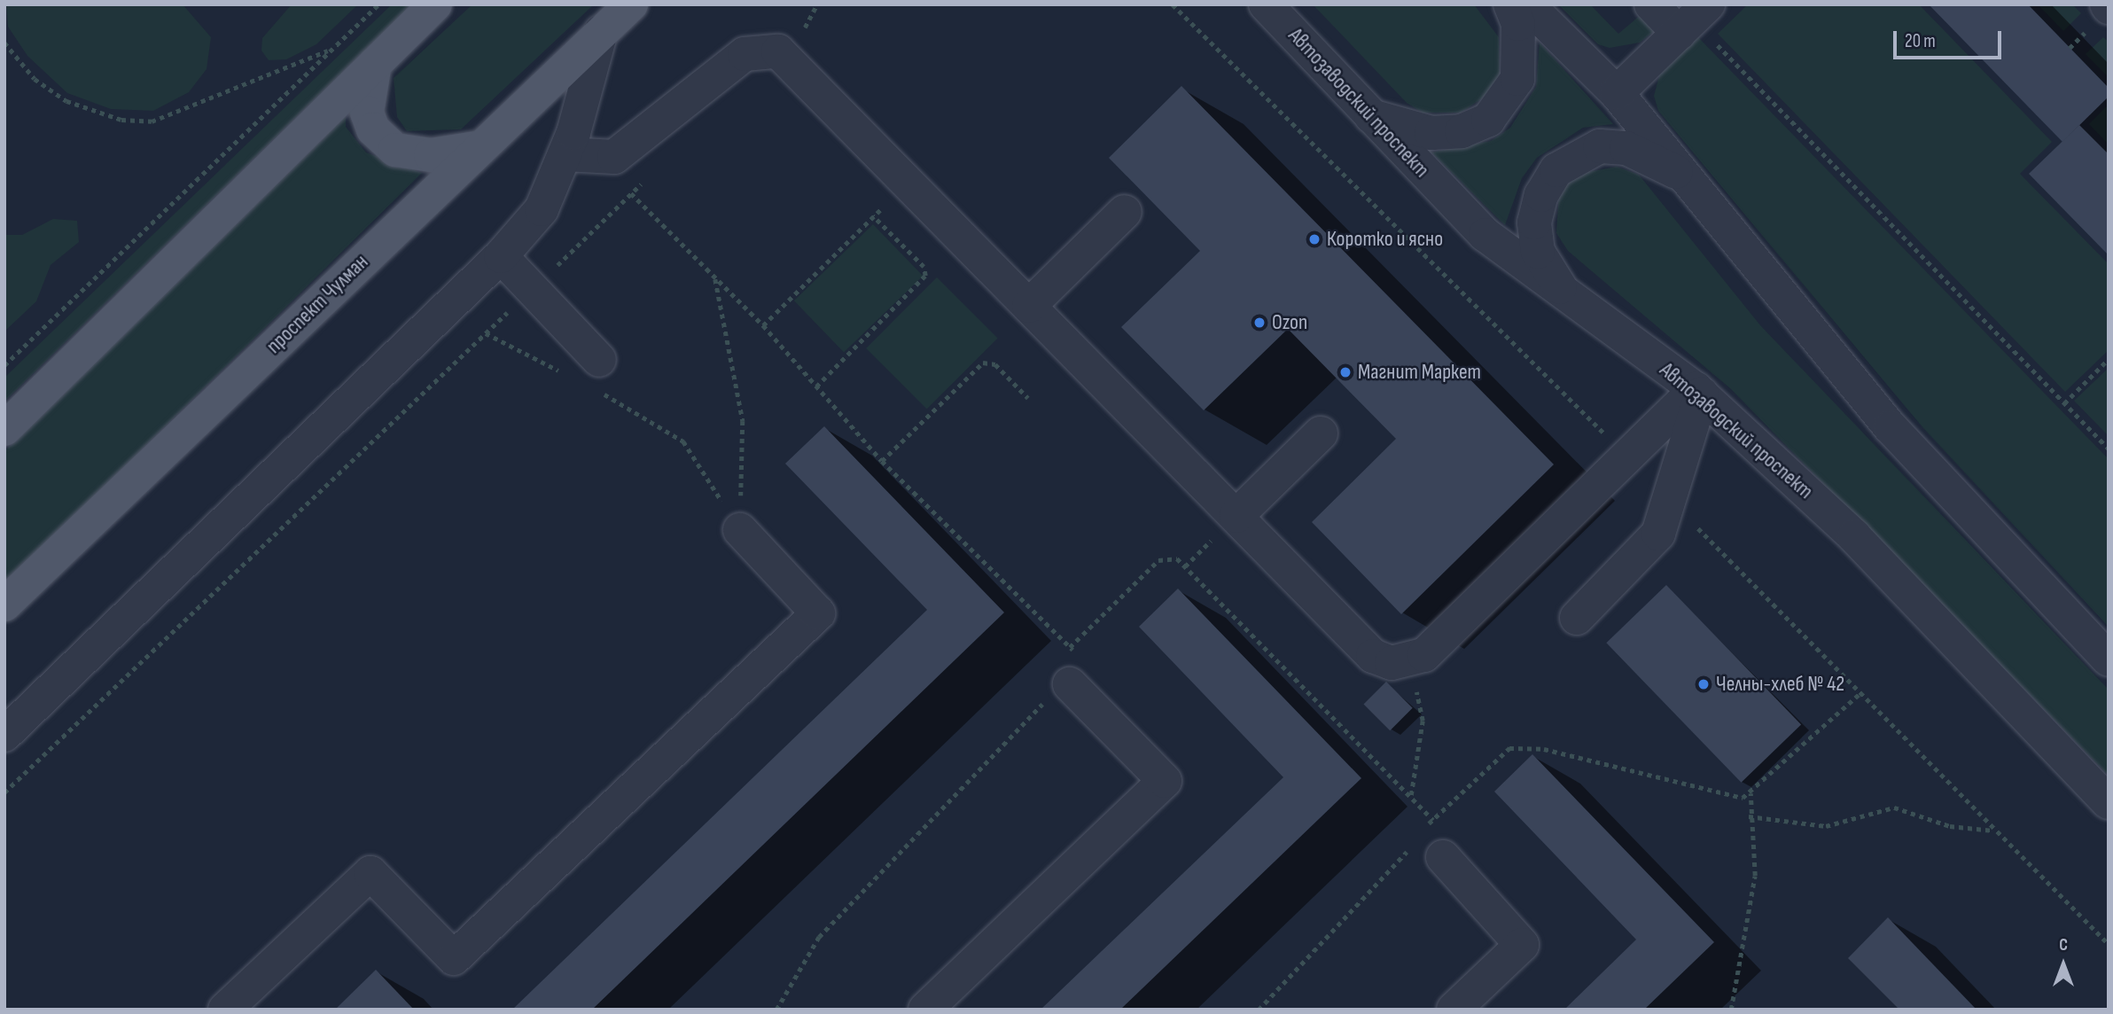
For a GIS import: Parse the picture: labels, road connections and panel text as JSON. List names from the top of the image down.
{
  "streets": {
    "main road": ["проспект Чулман"],
    "street": ["Автозаводский проспект"]
  },
  "places": [
    "Коротко и ясно",
    "Ozon",
    "Магнит Маркет",
    "Челны-хлеб № 42"
  ],
  "scale_bar": "20 m",
  "north": "top"
}
